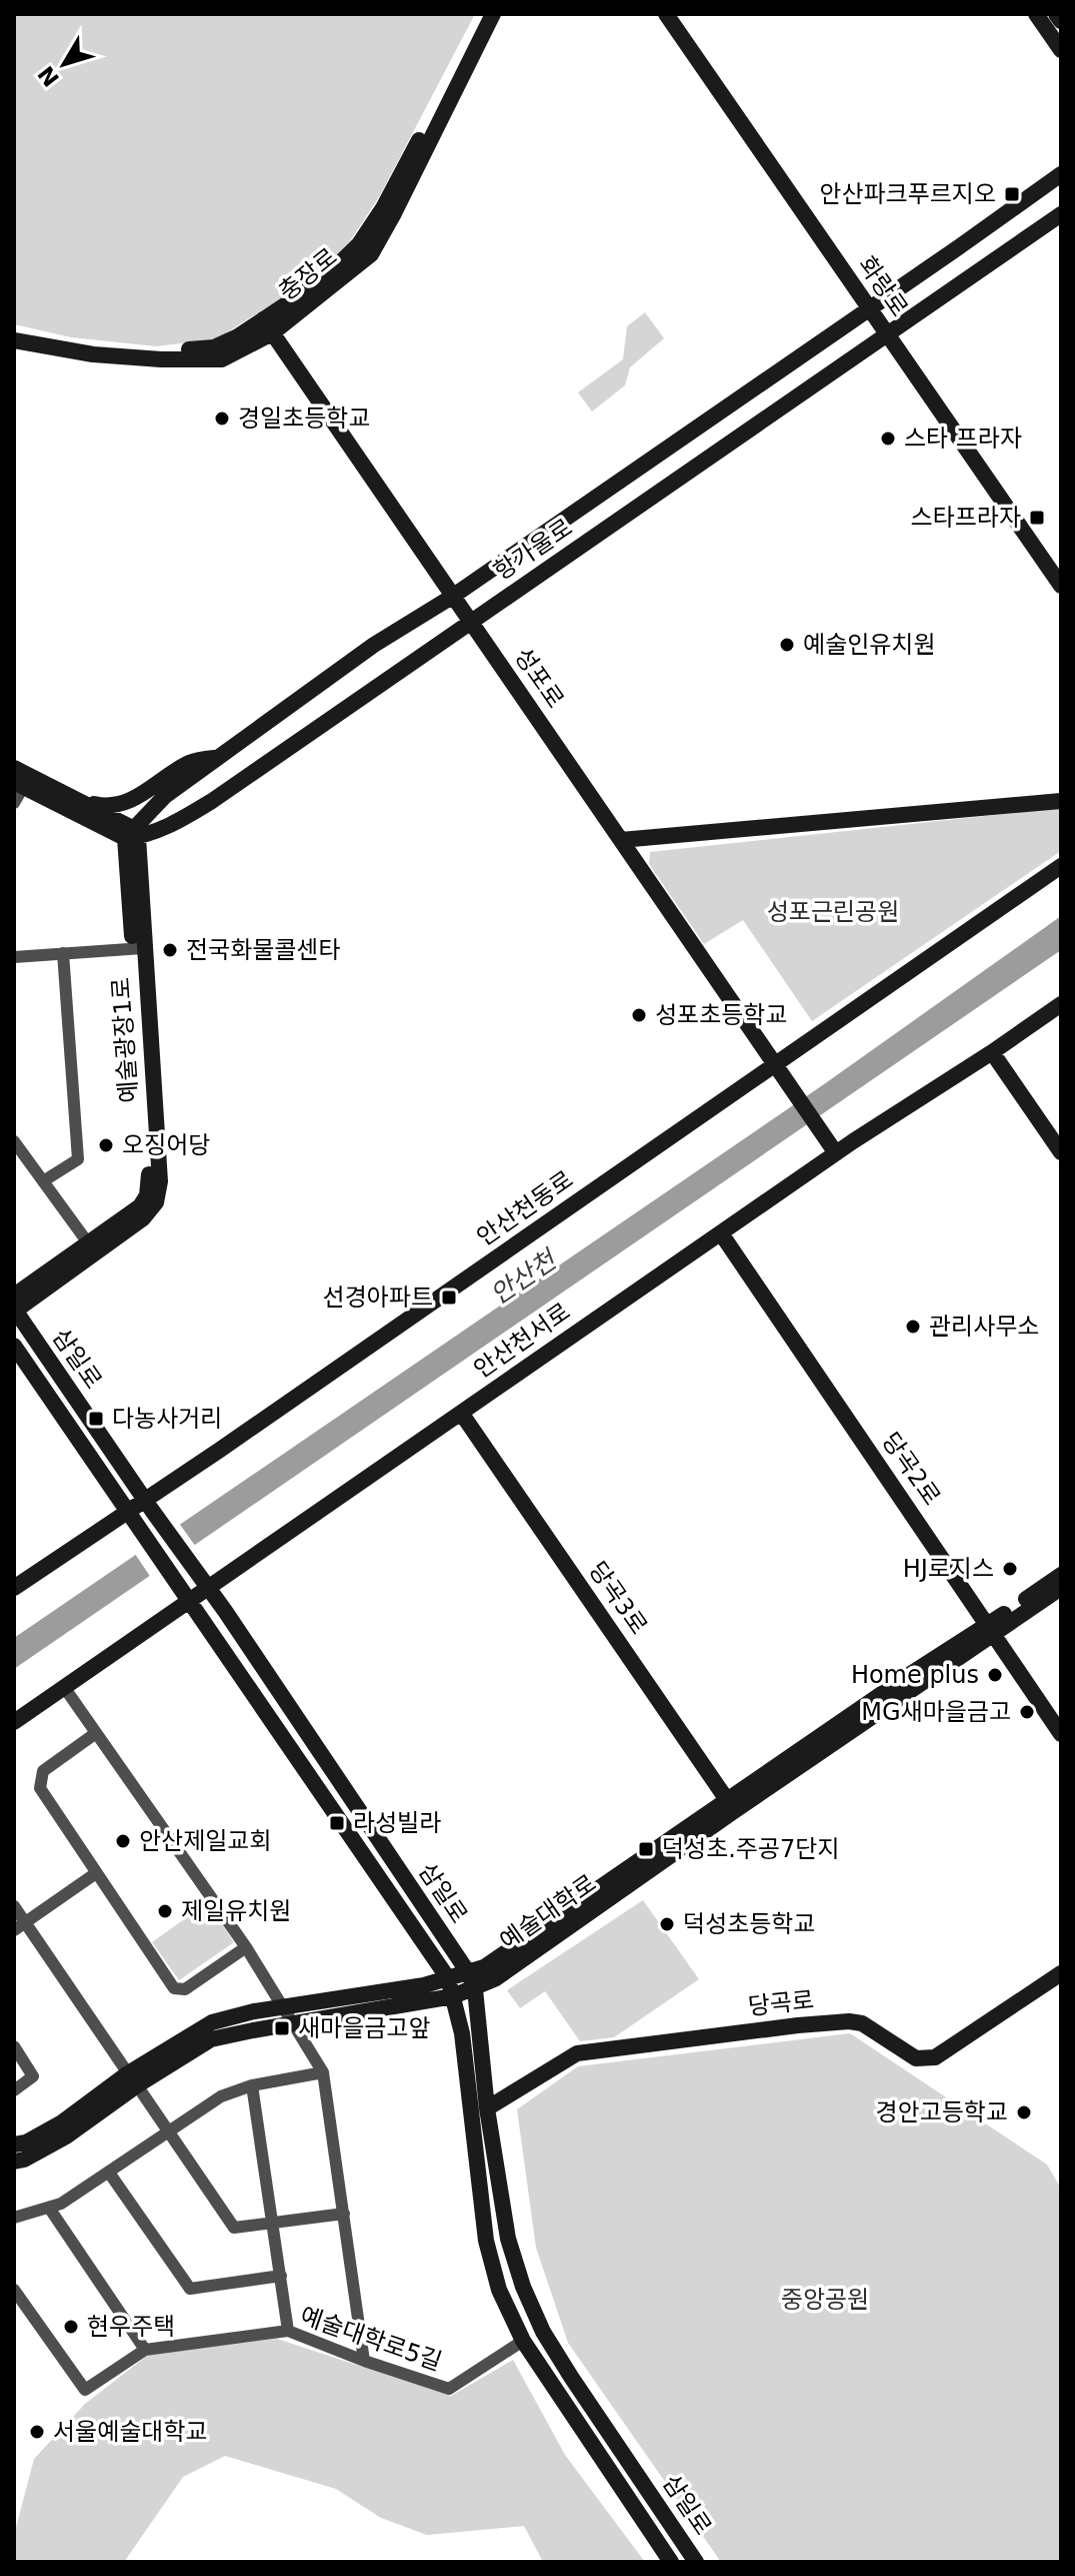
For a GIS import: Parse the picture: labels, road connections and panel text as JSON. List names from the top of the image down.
{
  "streets": {
    "street": [
      "충장로",
      "화랑로",
      "항가울로",
      "성포로",
      "예술광장1로",
      "안산천동로",
      "안산천서로",
      "삼일로",
      "당곡2로",
      "당곡3로",
      "예술대학로",
      "당곡로",
      "예술대학로5길"
    ]
  },
  "crossings": [
    ["충장로", "성포로"],
    ["화랑로", "항가울로"],
    ["항가울로", "성포로"],
    ["항가울로", "예술광장1로"],
    ["성포로", "안산천동로"],
    ["성포로", "안산천서로"],
    ["예술광장1로", "삼일로"],
    ["안산천동로", "삼일로"],
    ["안산천서로", "삼일로"],
    ["안산천서로", "당곡2로"],
    ["안산천서로", "당곡3로"],
    ["삼일로", "예술대학로"],
    ["삼일로", "당곡로"],
    ["삼일로", "예술대학로5길"],
    ["당곡2로", "예술대학로"],
    ["당곡3로", "예술대학로"]
  ],
  "water": ["안산천"],
  "parks": ["성포근린공원", "중앙공원"],
  "places": {
    "transit": [
      "안산파크푸르지오",
      "스타프라자",
      "선경아파트",
      "다농사거리",
      "라성빌라",
      "덕성초.주공7단지",
      "새마을금고앞"
    ],
    "other": [
      "경일초등학교",
      "스타 프라자",
      "예술인유치원",
      "전국화물콜센타",
      "성포초등학교",
      "오징어당",
      "관리사무소",
      "HJ로지스",
      "Home plus",
      "MG새마을금고",
      "안산제일교회",
      "제일유치원",
      "덕성초등학교",
      "경안고등학교",
      "현우주택",
      "서울예술대학교"
    ]
  },
  "north": "bottom left"
}
